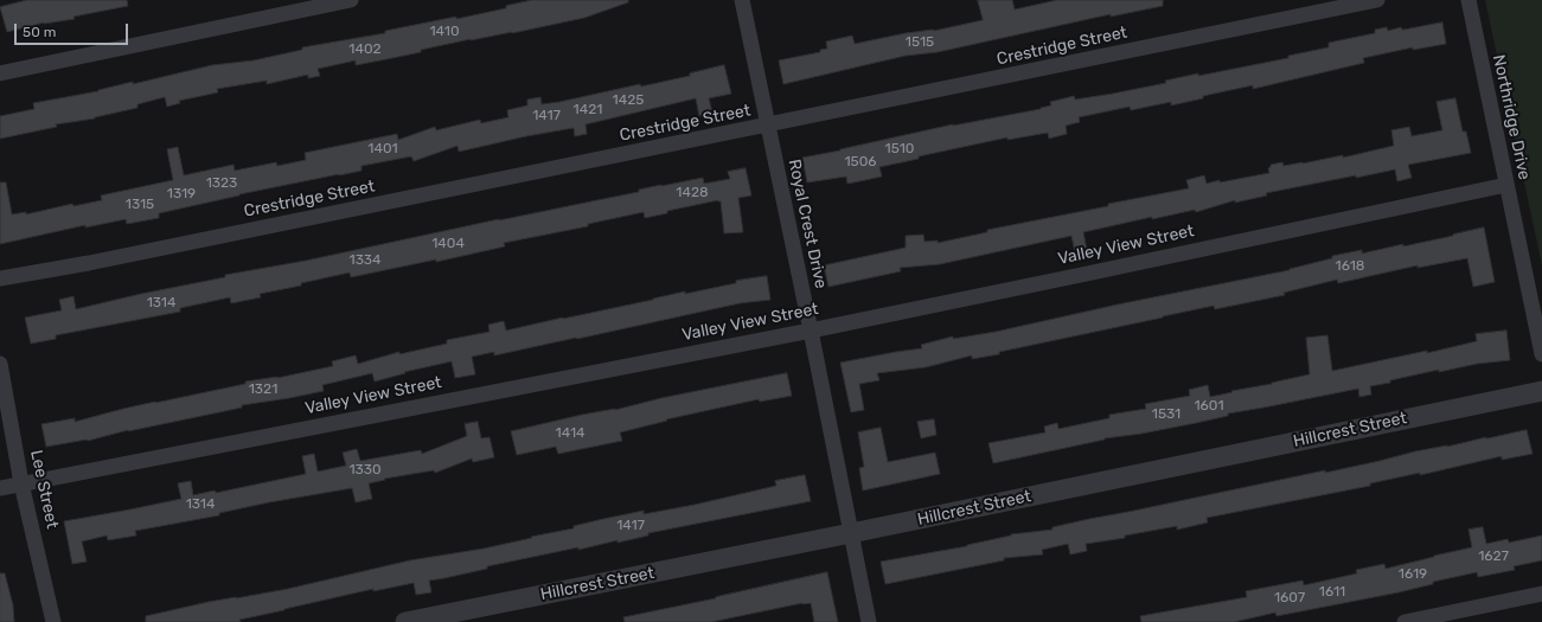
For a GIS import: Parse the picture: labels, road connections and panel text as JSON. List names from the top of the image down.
{
  "streets": {
    "street": [
      "Crestridge Street",
      "Northridge Drive",
      "Royal Crest Drive",
      "Valley View Street",
      "Hillcrest Street",
      "Lee Street"
    ]
  },
  "crossings": [
    ["Crestridge Street", "Royal Crest Drive"],
    ["Northridge Drive", "Valley View Street"],
    ["Royal Crest Drive", "Valley View Street"],
    ["Royal Crest Drive", "Hillcrest Street"],
    ["Valley View Street", "Lee Street"]
  ],
  "house_numbers": [
    "1410",
    "1515",
    "1402",
    "1425",
    "1421",
    "1417",
    "1401",
    "1510",
    "1506",
    "1323",
    "1428",
    "1319",
    "1315",
    "1404",
    "1334",
    "1618",
    "1314",
    "1321",
    "1601",
    "1531",
    "1414",
    "1330",
    "1314",
    "1417",
    "1627",
    "1619",
    "1611",
    "1607"
  ],
  "scale_bar": "50 m"
}
